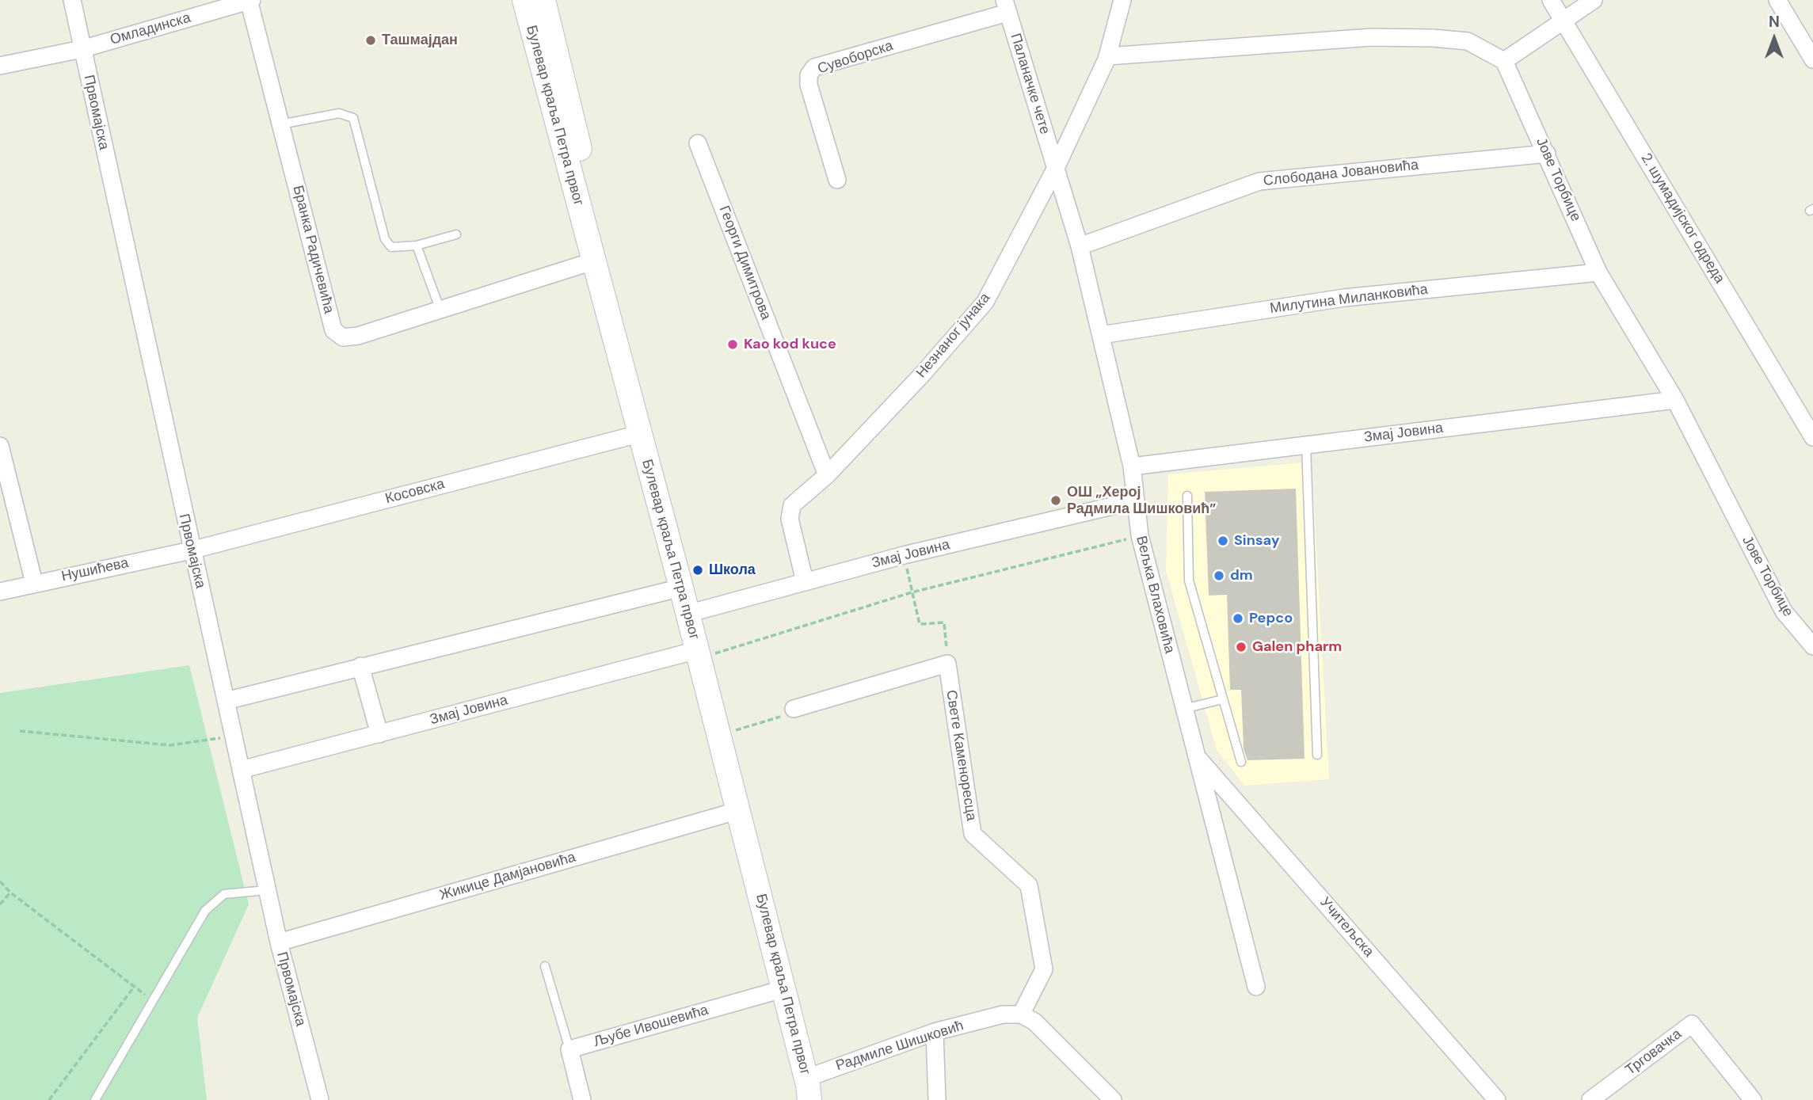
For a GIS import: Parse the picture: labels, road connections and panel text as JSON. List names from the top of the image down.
{
  "streets": {
    "main road": ["Булевар краља Петра првог"],
    "street": [
      "Омладинска",
      "Сувоборска",
      "Паланачке чете",
      "Првомајска",
      "Слободана Јовановића",
      "Јове Торбице",
      "2. шумадијског одреда",
      "Бранка Радичевића",
      "Георги Димитрова",
      "Милутина Миланковића",
      "Незнаног јунака",
      "Змај Јовина",
      "Косовска",
      "Нушићева",
      "Вељка Влаховића",
      "Свете Каменоресца",
      "Жикице Дамјановића",
      "Учитељска",
      "Љубе Ивошевића",
      "Радмиле Шишковић",
      "Трговачка"
    ]
  },
  "crossings": [
    ["Омладинска", "Првомајска"],
    ["Омладинска", "Бранка Радичевића"],
    ["Сувоборска", "Паланачке чете"],
    ["Паланачке чете", "Незнаног јунака"],
    ["Паланачке чете", "Вељка Влаховића"],
    ["Првомајска", "Змај Јовина"],
    ["Првомајска", "Косовска"],
    ["Првомајска", "Нушићева"],
    ["Првомајска", "Жикице Дамјановића"],
    ["Булевар краља Петра првог", "Бранка Радичевића"],
    ["Булевар краља Петра првог", "Змај Јовина"],
    ["Булевар краља Петра првог", "Косовска"],
    ["Булевар краља Петра првог", "Жикице Дамјановића"],
    ["Булевар краља Петра првог", "Љубе Ивошевића"],
    ["Булевар краља Петра првог", "Радмиле Шишковић"],
    ["Слободана Јовановића", "Јове Торбице"],
    ["Слободана Јовановића", "Вељка Влаховића"],
    ["Јове Торбице", "Милутина Миланковића"],
    ["Јове Торбице", "Змај Јовина"],
    ["Георги Димитрова", "Незнаног јунака"],
    ["Милутина Миланковића", "Вељка Влаховића"],
    ["Незнаног јунака", "Змај Јовина"],
    ["Незнаног јунака", "Вељка Влаховића"],
    ["Змај Јовина", "Вељка Влаховића"],
    ["Косовска", "Нушићева"],
    ["Вељка Влаховића", "Учитељска"],
    ["Свете Каменоресца", "Радмиле Шишковић"]
  ],
  "places": [
    "Ташмајдан",
    "Kao kod kuce",
    "ОШ „Херој Радмила Шишковић”",
    "Sinsay",
    "Школа",
    "dm",
    "Pepco",
    "Galen pharm"
  ],
  "north": "top"
}
